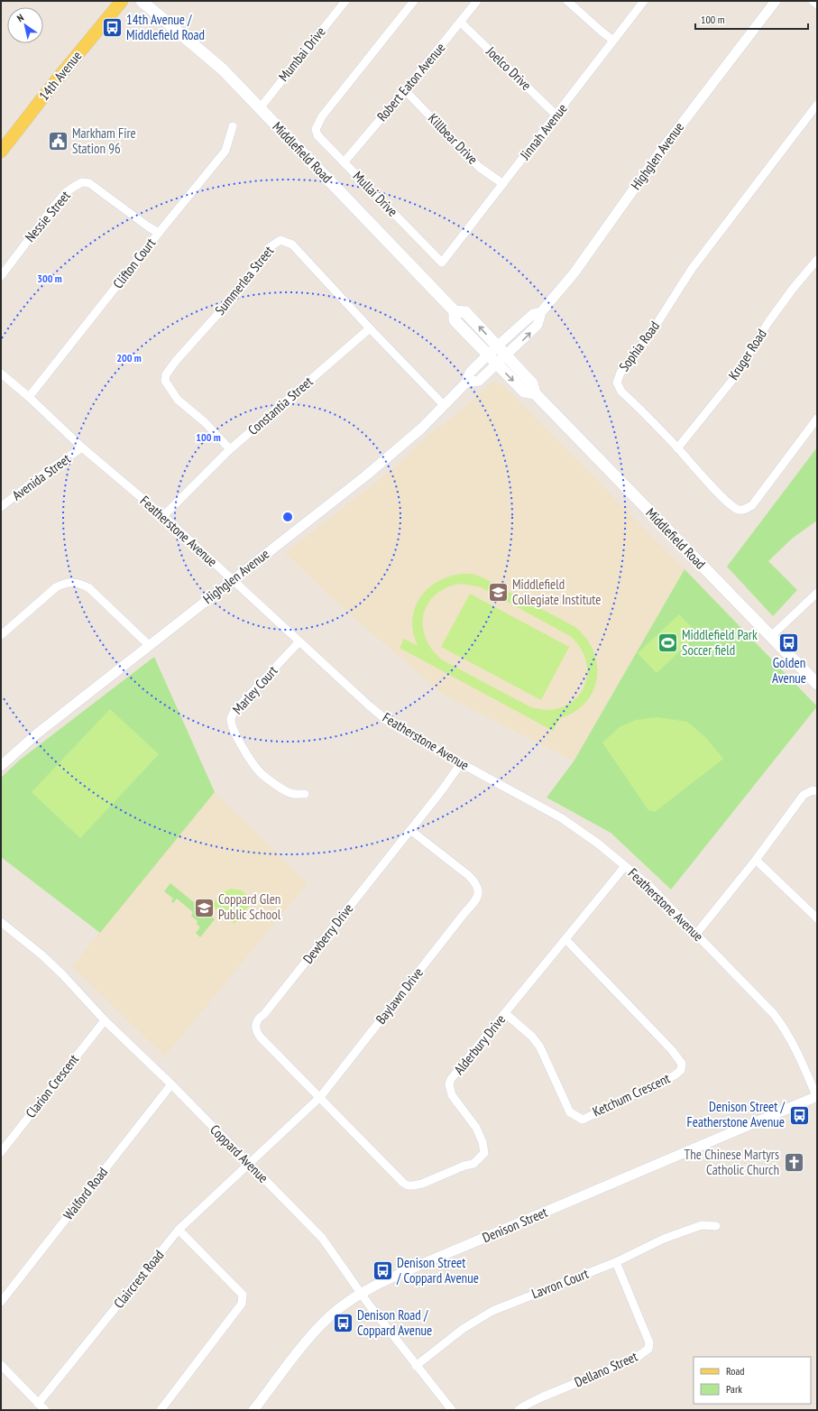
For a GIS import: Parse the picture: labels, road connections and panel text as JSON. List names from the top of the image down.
{
  "streets": {
    "main road": ["14th Avenue", "Middlefield Road"],
    "street": [
      "Mumbai Drive",
      "Joelco Drive",
      "Robert Eaton Avenue",
      "Jinnah Avenue",
      "Killbear Drive",
      "Highglen Avenue",
      "Mullai Drive",
      "Nessie Street",
      "Clifton Court",
      "Summerlea Street",
      "Sophia Road",
      "Kruger Road",
      "Constantia Street",
      "Avenida Street",
      "Featherstone Avenue",
      "Marley Court",
      "Dewberry Drive",
      "Baylawn Drive",
      "Alderbury Drive",
      "Clarion Crescent",
      "Ketchum Crescent",
      "Coppard Avenue",
      "Walford Road",
      "Denison Street",
      "Claircrest Road",
      "Lavron Court",
      "Dellano Street"
    ]
  },
  "crossings": [
    ["Mumbai Drive", "Middlefield Road"],
    ["Joelco Drive", "Robert Eaton Avenue"],
    ["Joelco Drive", "Jinnah Avenue"],
    ["Robert Eaton Avenue", "Killbear Drive"],
    ["Robert Eaton Avenue", "Mullai Drive"],
    ["Jinnah Avenue", "Killbear Drive"],
    ["Jinnah Avenue", "Mullai Drive"],
    ["Middlefield Road", "Highglen Avenue"],
    ["Highglen Avenue", "Summerlea Street"],
    ["Highglen Avenue", "Featherstone Avenue"],
    ["Nessie Street", "Clifton Court"],
    ["Clifton Court", "Featherstone Avenue"],
    ["Summerlea Street", "Constantia Street"],
    ["Sophia Road", "Kruger Road"],
    ["Constantia Street", "Featherstone Avenue"],
    ["Avenida Street", "Featherstone Avenue"],
    ["Featherstone Avenue", "Marley Court"],
    ["Featherstone Avenue", "Dewberry Drive"],
    ["Featherstone Avenue", "Alderbury Drive"],
    ["Featherstone Avenue", "Denison Street"],
    ["Dewberry Drive", "Baylawn Drive"],
    ["Dewberry Drive", "Alderbury Drive"],
    ["Baylawn Drive", "Alderbury Drive"],
    ["Baylawn Drive", "Coppard Avenue"],
    ["Baylawn Drive", "Claircrest Road"],
    ["Alderbury Drive", "Ketchum Crescent"],
    ["Clarion Crescent", "Coppard Avenue"],
    ["Coppard Avenue", "Walford Road"],
    ["Coppard Avenue", "Denison Street"],
    ["Coppard Avenue", "Claircrest Road"],
    ["Coppard Avenue", "Lavron Court"],
    ["Lavron Court", "Dellano Street"]
  ],
  "places": {
    "bus stop": [
      "14th Avenue / Middlefield Road",
      "Golden Avenue",
      "Denison Street / Featherstone Avenue",
      "Denison Street / Coppard Avenue",
      "Denison Road / Coppard Avenue"
    ],
    "public building": ["Markham Fire Station 96"],
    "school or university": ["Middlefield Collegiate Institute", "Coppard Glen Public School"],
    "sports": ["Middlefield Park Soccer field"],
    "church": ["The Chinese Martyrs Catholic Church"]
  },
  "legend": ["Road", "Park"],
  "scale_bar": "100 m",
  "north": "top left",
  "rings": ["300 m", "200 m", "100 m"]
}
